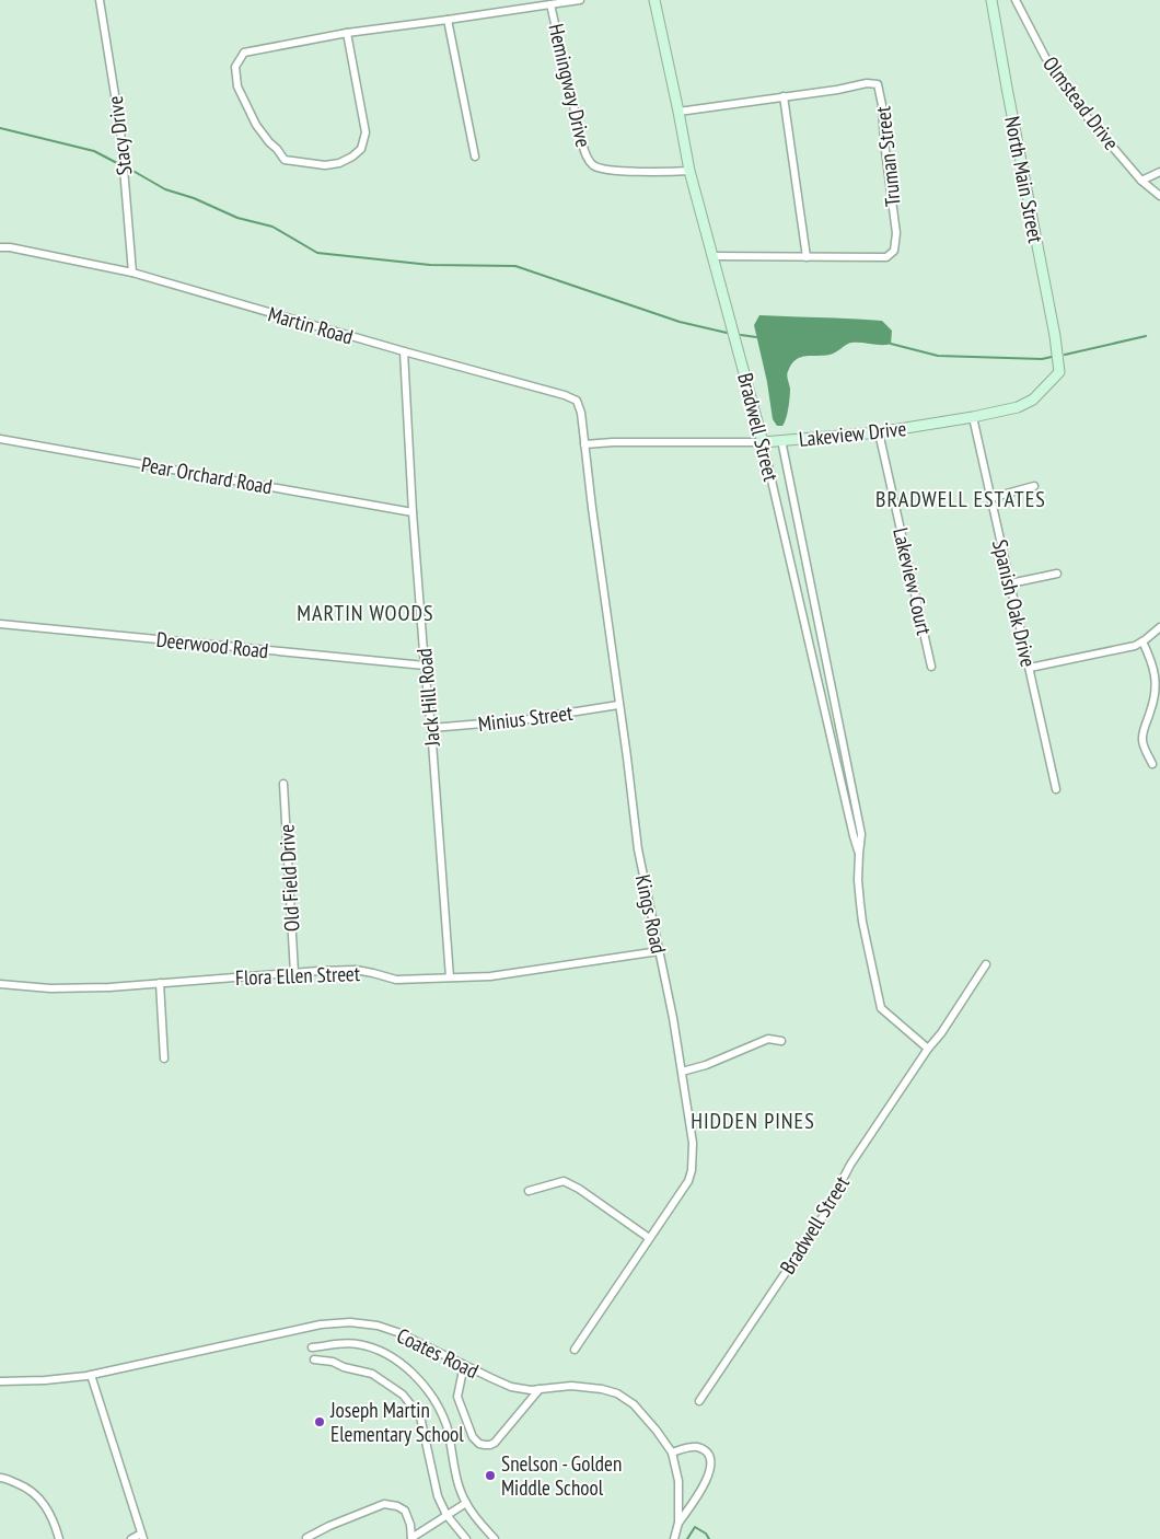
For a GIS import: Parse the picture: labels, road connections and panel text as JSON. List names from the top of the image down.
{
  "streets": {
    "street": [
      "Hemingway Drive",
      "Olmstead Drive",
      "Stacy Drive",
      "Truman Street",
      "North Main Street",
      "Martin Road",
      "Bradwell Street",
      "Lakeview Drive",
      "Pear Orchard Road",
      "Lakeview Court",
      "Spanish Oak Drive",
      "Deerwood Road",
      "Jack Hill Road",
      "Minius Street",
      "Old Field Drive",
      "Kings Road",
      "Flora Ellen Street",
      "Coates Road"
    ]
  },
  "crossings": [
    ["Hemingway Drive", "Bradwell Street"],
    ["Stacy Drive", "Martin Road"],
    ["North Main Street", "Lakeview Drive"],
    ["Martin Road", "Lakeview Drive"],
    ["Martin Road", "Jack Hill Road"],
    ["Martin Road", "Kings Road"],
    ["Bradwell Street", "Lakeview Drive"],
    ["Lakeview Drive", "Lakeview Court"],
    ["Lakeview Drive", "Spanish Oak Drive"],
    ["Lakeview Drive", "Kings Road"],
    ["Pear Orchard Road", "Jack Hill Road"],
    ["Deerwood Road", "Jack Hill Road"],
    ["Jack Hill Road", "Minius Street"],
    ["Jack Hill Road", "Flora Ellen Street"],
    ["Minius Street", "Kings Road"],
    ["Old Field Drive", "Flora Ellen Street"],
    ["Kings Road", "Flora Ellen Street"]
  ],
  "districts": ["BRADWELL ESTATES", "MARTIN WOODS", "HIDDEN PINES"],
  "places": ["Joseph Martin Elementary School", "Snelson - Golden Middle School"]
}
